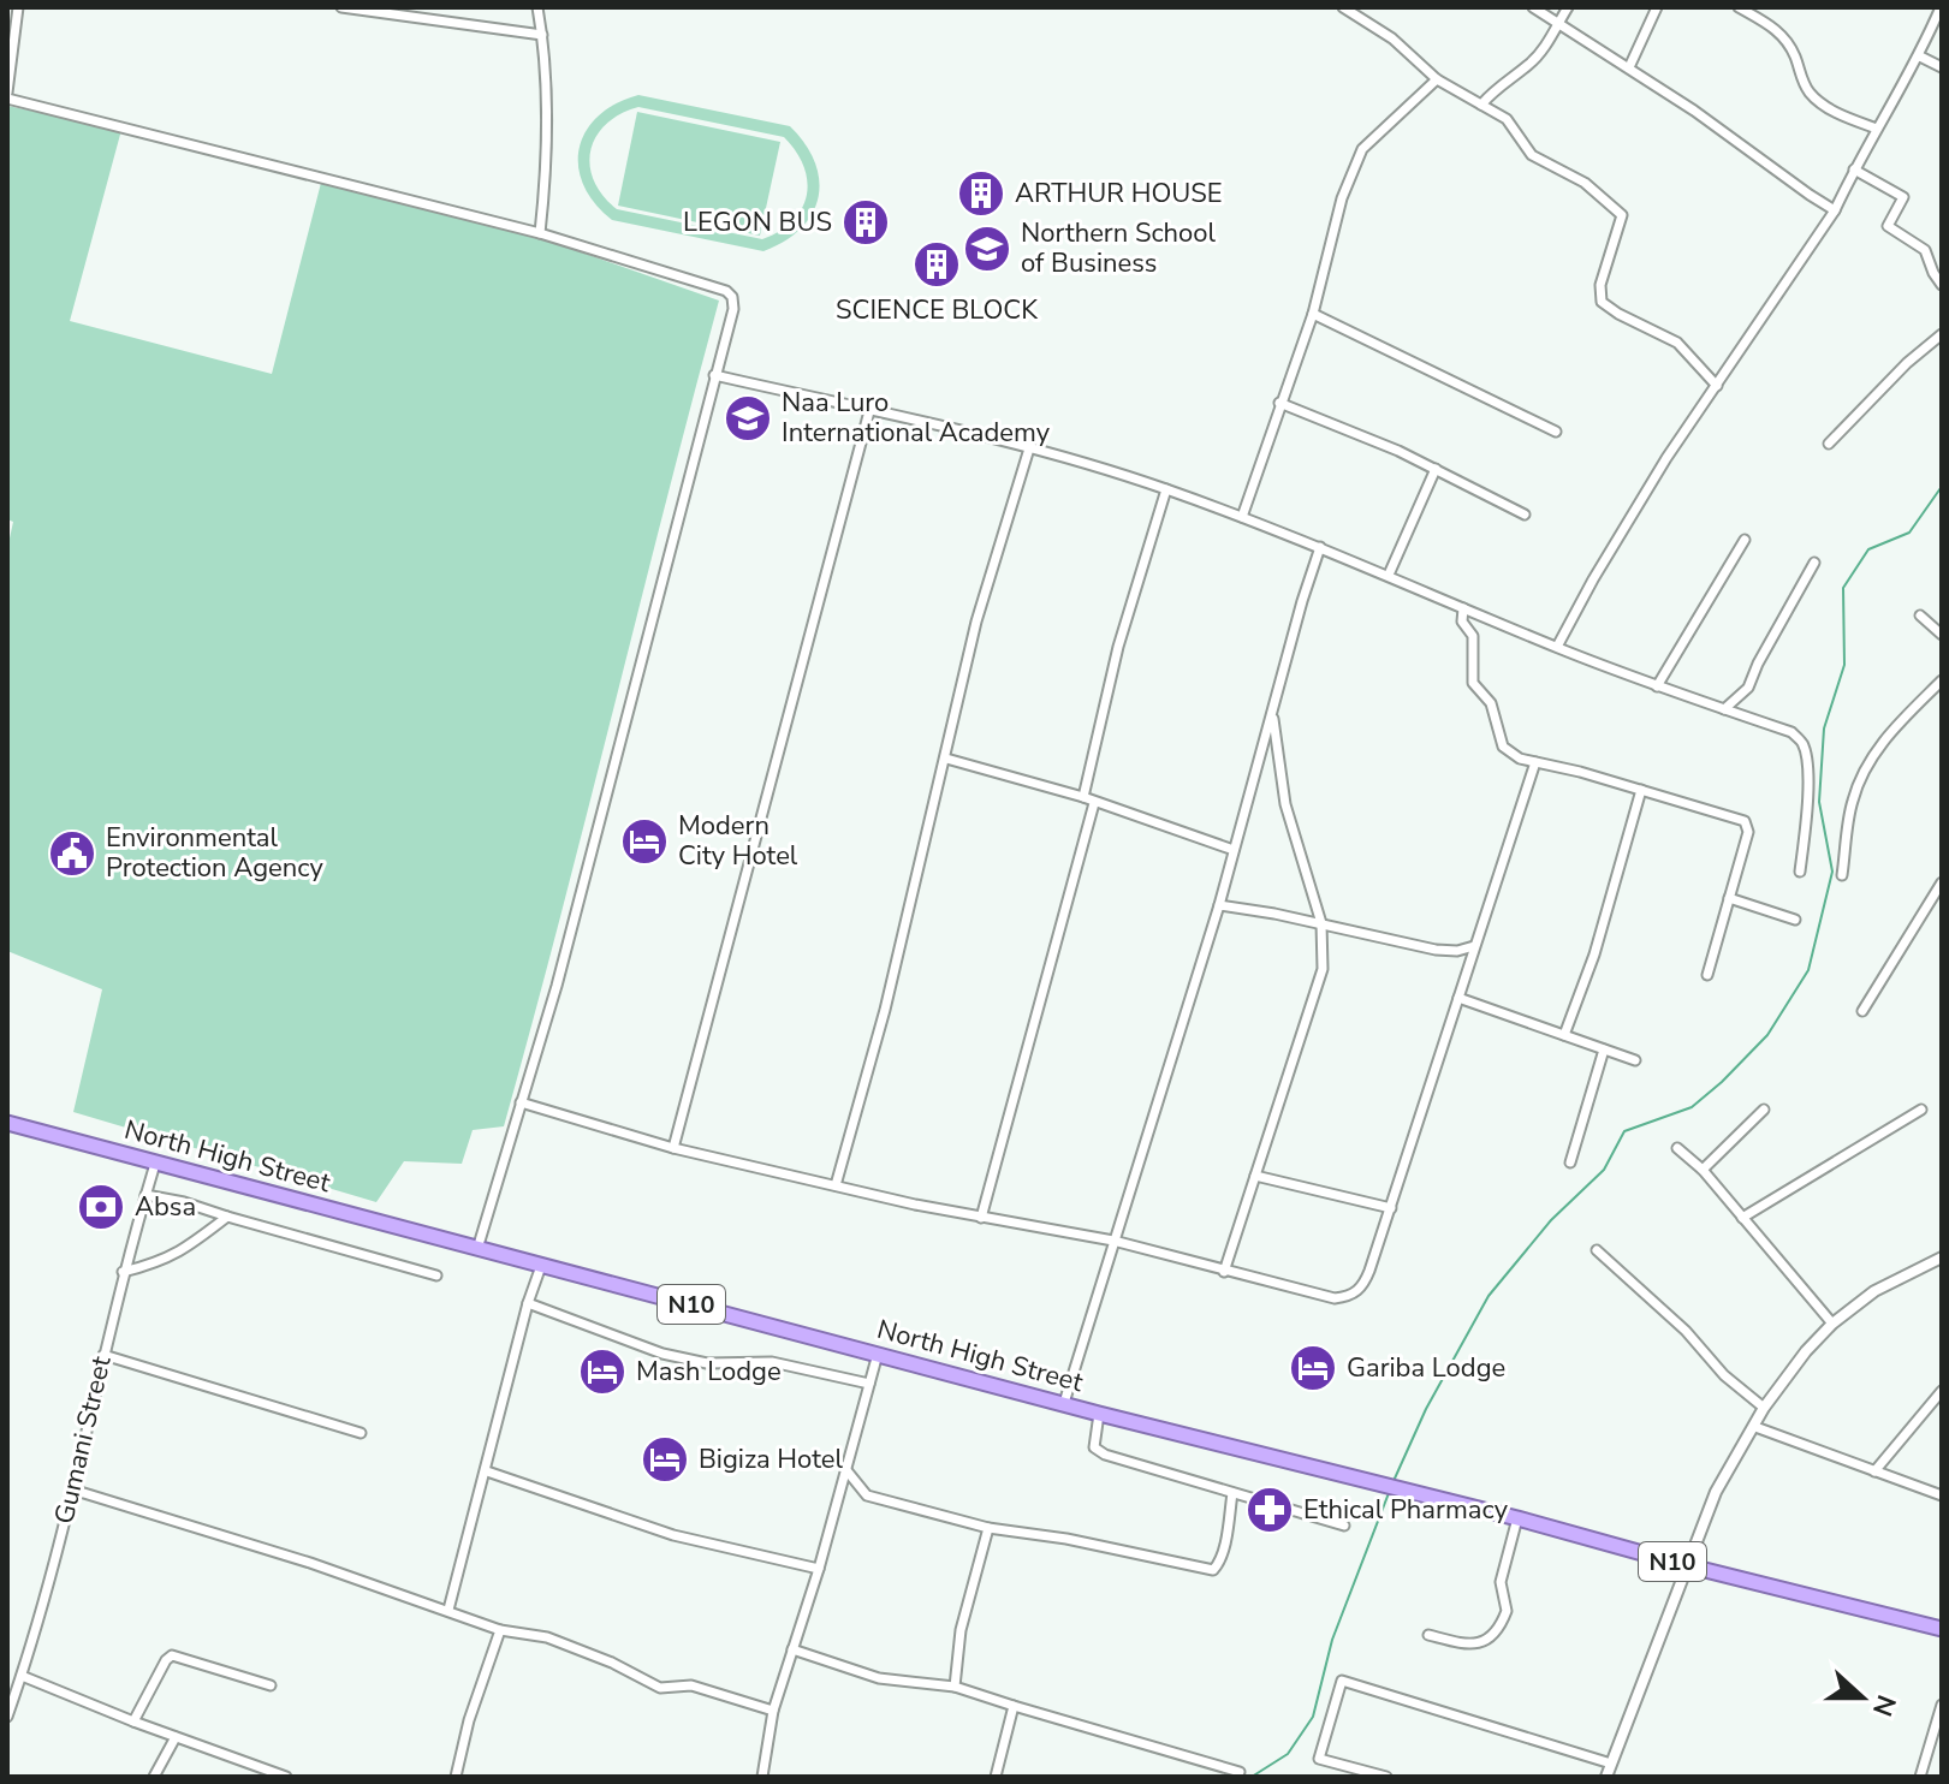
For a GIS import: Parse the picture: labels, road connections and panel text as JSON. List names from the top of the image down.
{
  "streets": {
    "highway": ["North High Street", "N10"],
    "street": ["Gumani Street"]
  },
  "crossings": [
    ["North High Street", "Gumani Street"]
  ],
  "places": {
    "building": ["ARTHUR HOUSE", "LEGON BUS", "SCIENCE BLOCK"],
    "school or university": ["Northern School of Business", "Naa Luro International Academy"],
    "hotel": [
      "Modern City Hotel",
      "Gariba Lodge",
      "Mash Lodge",
      "Bigiza Hotel"
    ],
    "public building": ["Environmental Protection Agency"],
    "bank": ["Absa"],
    "pharmacy": ["Ethical Pharmacy"]
  },
  "north": "right"
}
